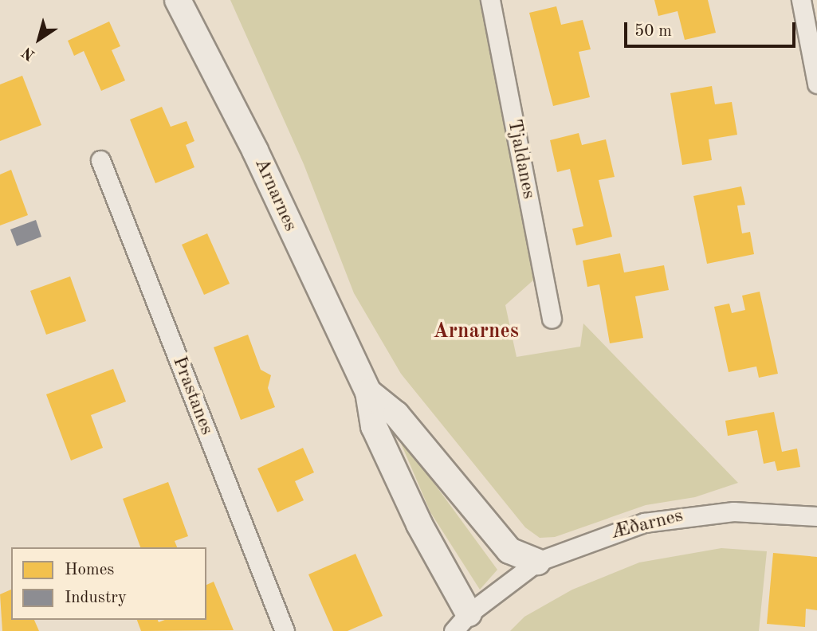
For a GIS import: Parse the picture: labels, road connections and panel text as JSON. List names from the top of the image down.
{
  "streets": {
    "street": [
      "Tjaldanes",
      "Arnarnes",
      "Þrastanes",
      "Æðarnes"
    ]
  },
  "crossings": [
    ["Arnarnes", "Æðarnes"]
  ],
  "districts": ["Arnarnes"],
  "legend": ["Homes", "Industry"],
  "scale_bar": "50 m",
  "north": "bottom left"
}
